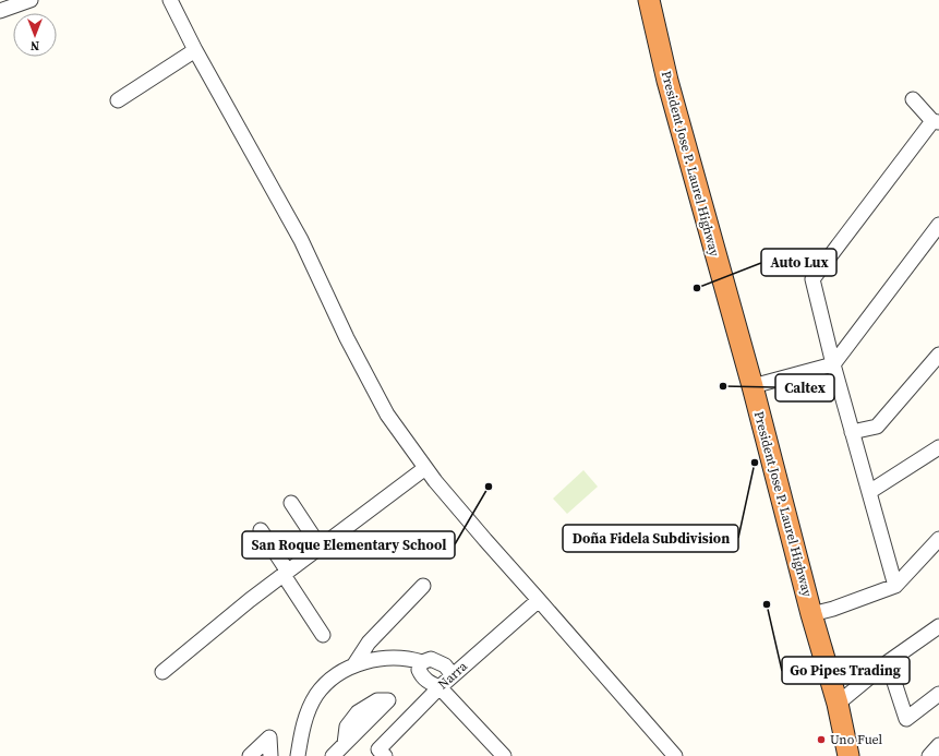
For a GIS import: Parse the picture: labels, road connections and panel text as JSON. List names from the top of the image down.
{
  "streets": {
    "highway": ["President Jose P. Laurel Highway"],
    "street": ["Narra"]
  },
  "places": [
    "Auto Lux",
    "Caltex",
    "Doña Fidela Subdivision",
    "San Roque Elementary School",
    "Go Pipes Trading",
    "Uno Fuel"
  ],
  "north": "bottom"
}
